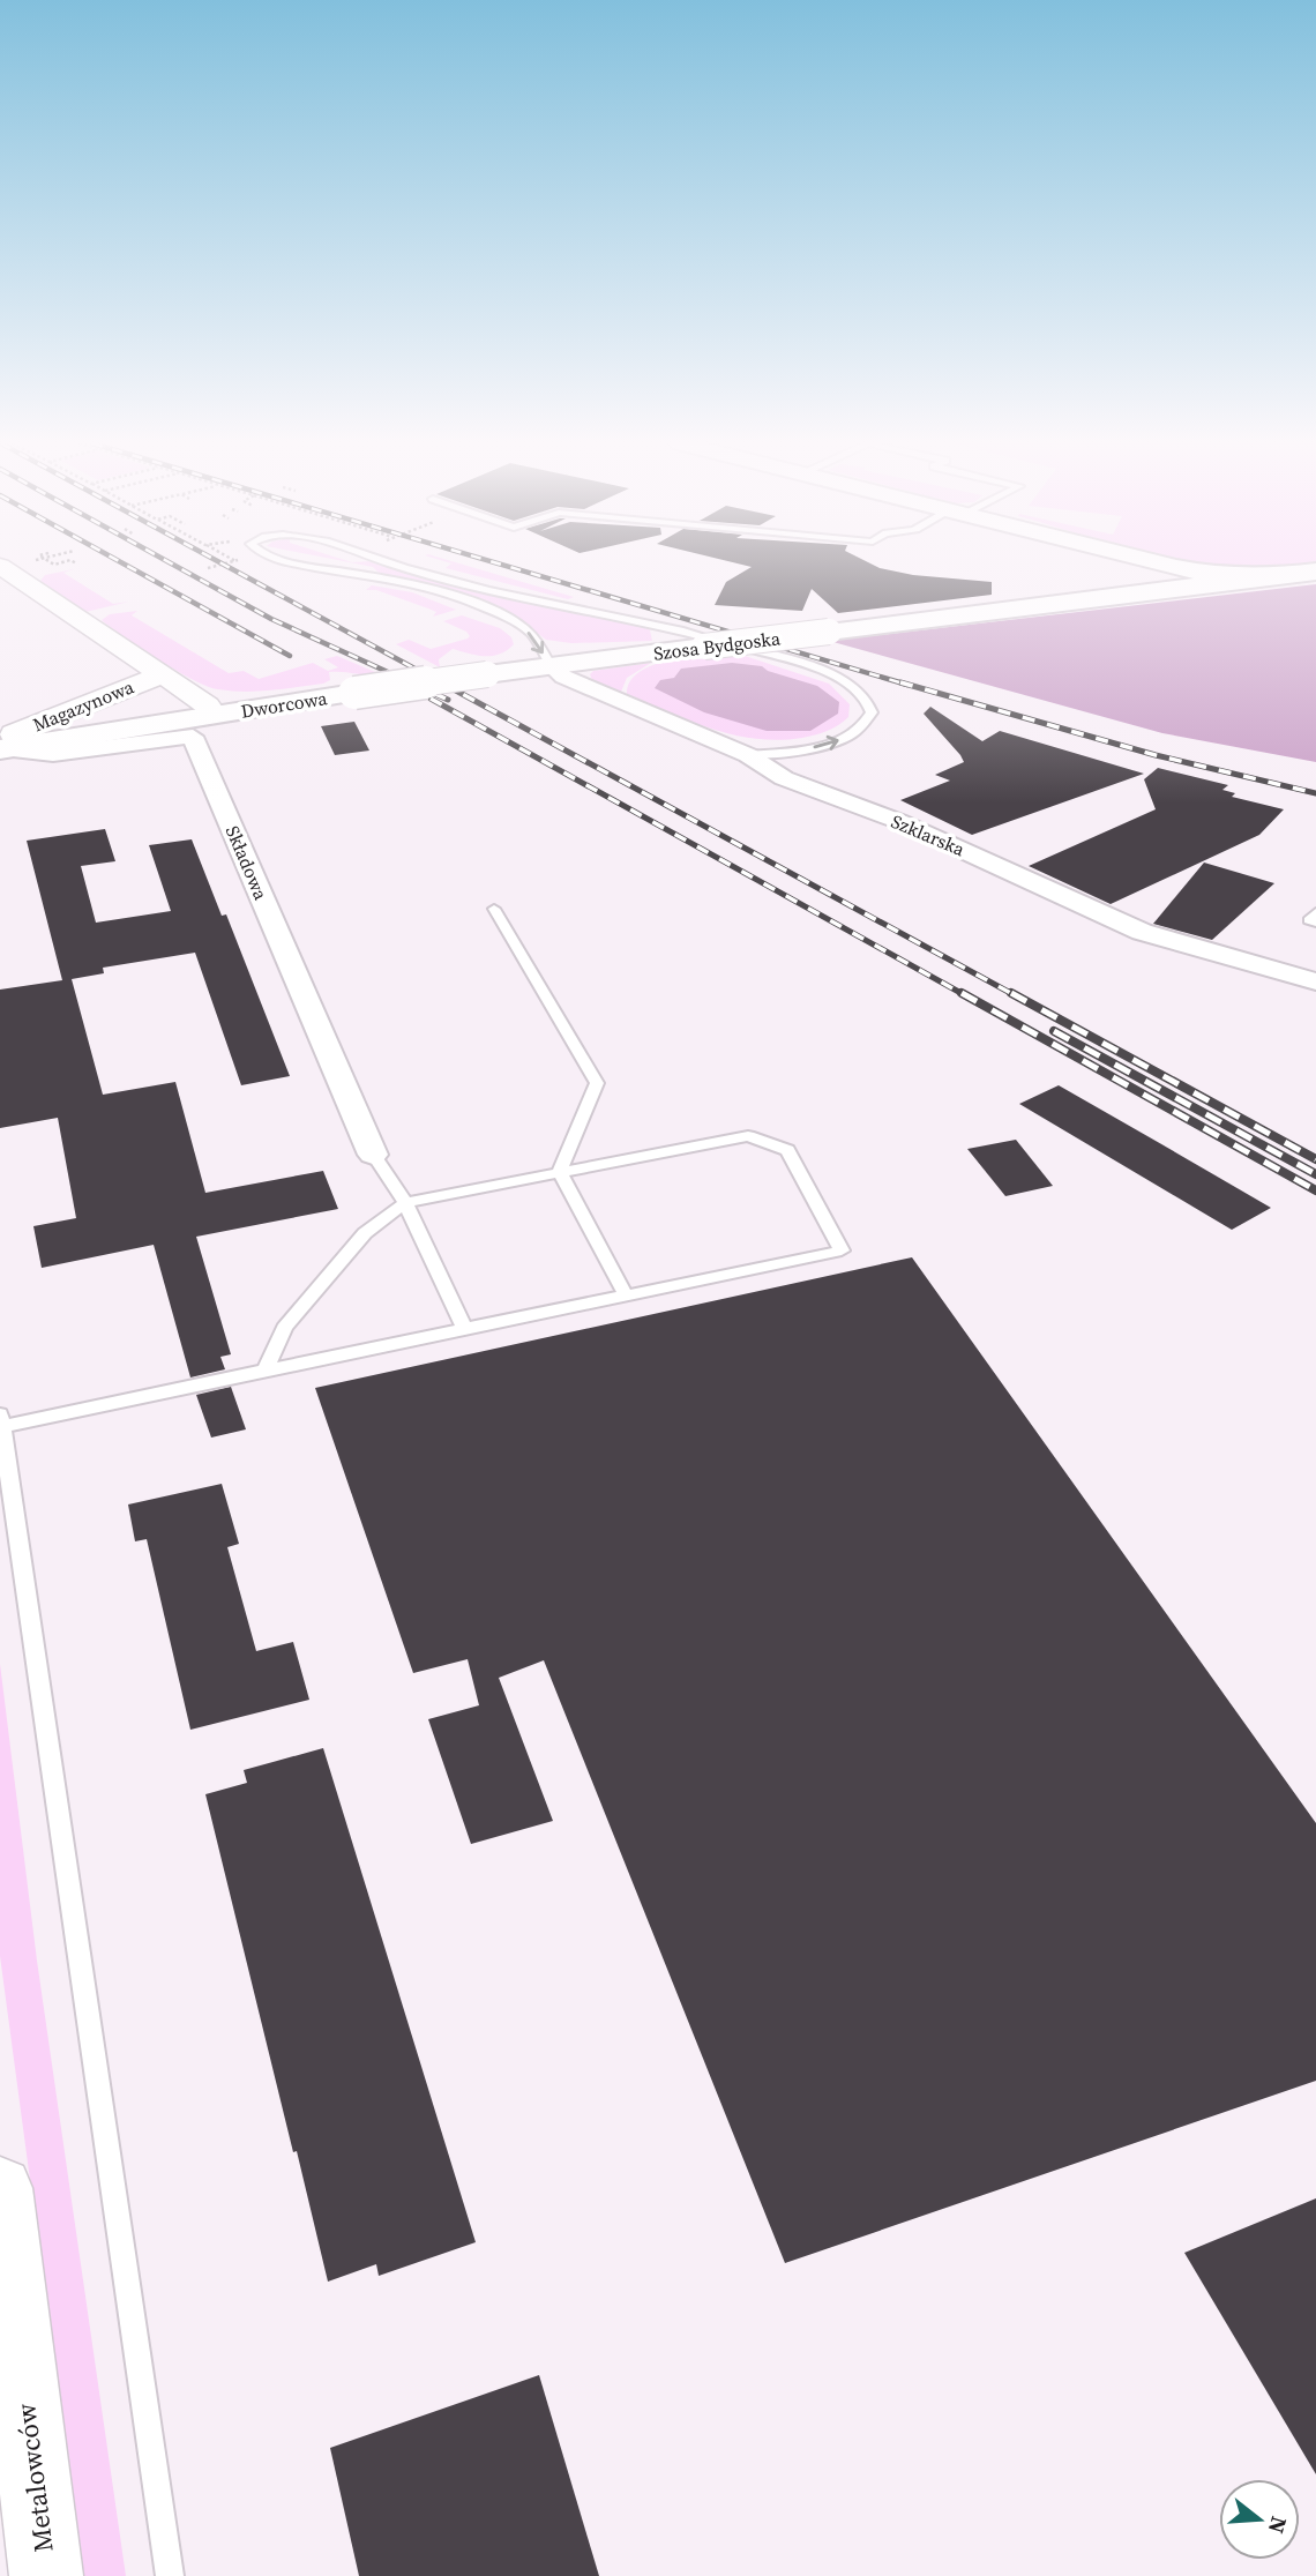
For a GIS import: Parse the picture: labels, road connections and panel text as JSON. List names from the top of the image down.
{
  "streets": {
    "main road": ["Szosa Bydgoska", "Dworcowa"],
    "street": [
      "Magazynowa",
      "Szklarska",
      "Składowa",
      "Metalowców"
    ]
  },
  "crossings": [
    ["Szosa Bydgoska", "Dworcowa"],
    ["Szosa Bydgoska", "Szklarska"],
    ["Dworcowa", "Magazynowa"],
    ["Dworcowa", "Szklarska"],
    ["Dworcowa", "Składowa"],
    ["Magazynowa", "Składowa"]
  ],
  "north": "right"
}
